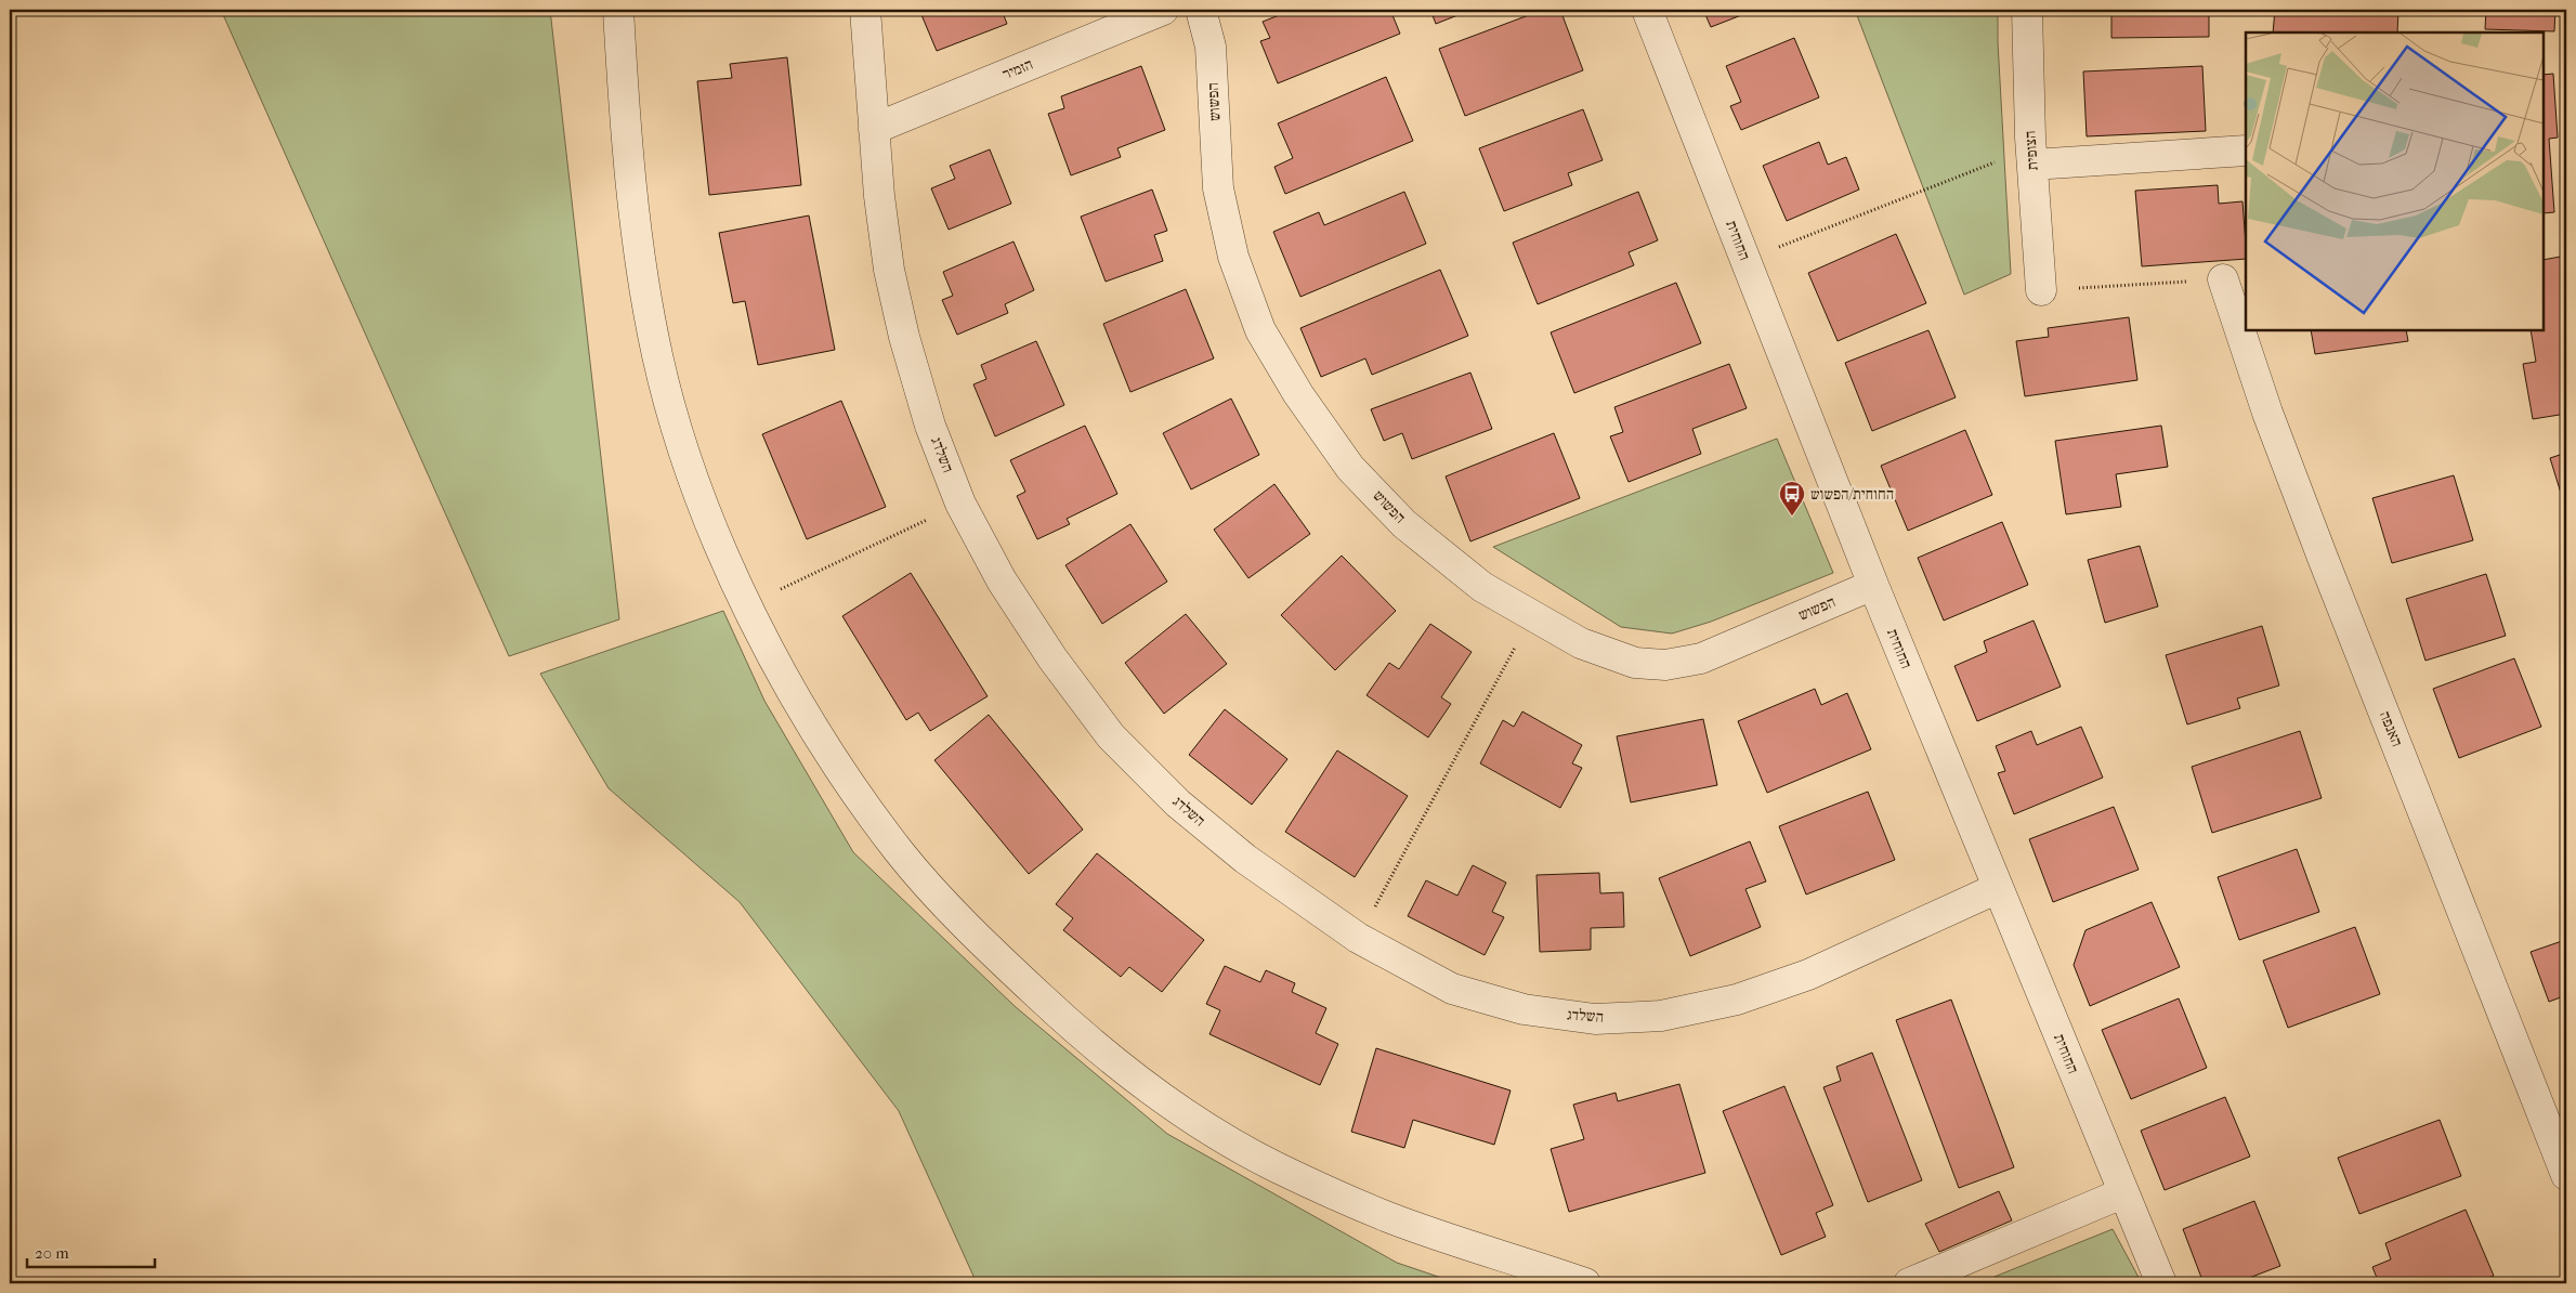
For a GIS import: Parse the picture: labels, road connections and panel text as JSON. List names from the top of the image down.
{
  "streets": {
    "street": [
      "הזמיר",
      "הפשוש",
      "הצופית",
      "החוחית",
      "השלדג",
      "האנפה"
    ]
  },
  "crossings": [
    ["הזמיר", "השלדג"],
    ["הפשוש", "החוחית"],
    ["החוחית", "השלדג"]
  ],
  "places": {
    "bus stop": ["החוחית/הפשוש"]
  },
  "scale_bar": "20 m"
}
